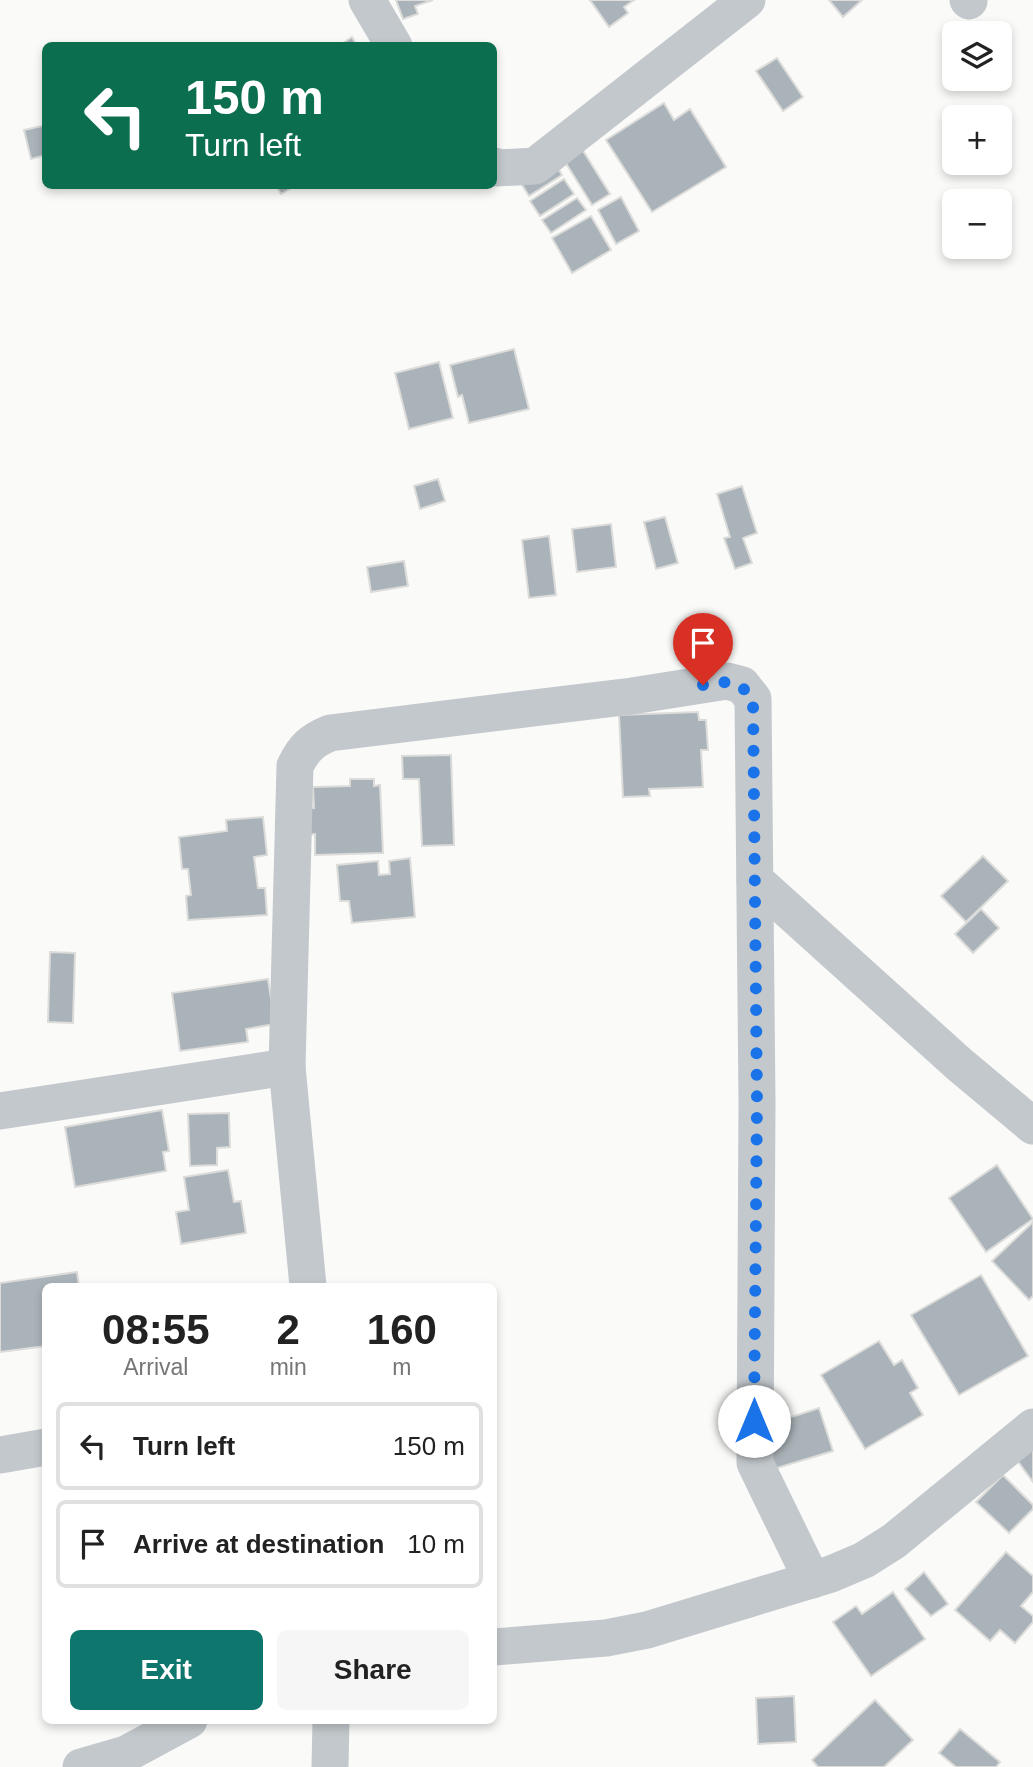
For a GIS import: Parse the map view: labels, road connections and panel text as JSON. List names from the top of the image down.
{
  "page": {
    "map_buttons": ["+", "−"],
    "turn": ["150 m", "Turn left"],
    "eta": [
      "08:55",
      "Arrival",
      "2",
      "min",
      "160",
      "m"
    ],
    "list": [
      {
        "name": "Turn left",
        "value": "150 m"
      },
      {
        "name": "Arrive at destination",
        "value": "10 m"
      }
    ],
    "buttons": ["Exit", "Share"]
  }
}
